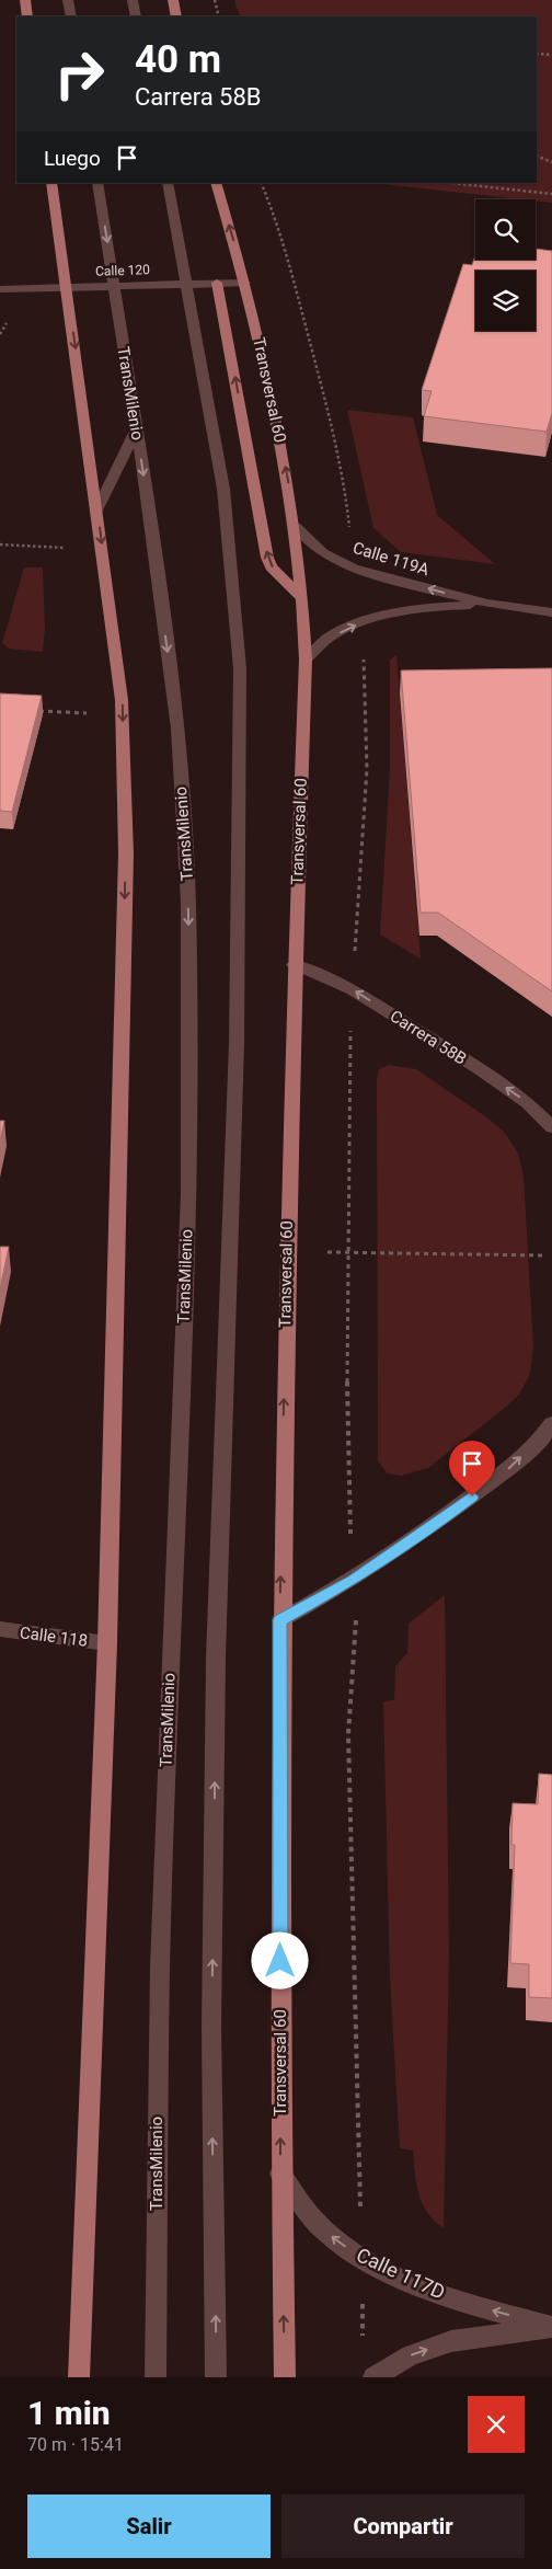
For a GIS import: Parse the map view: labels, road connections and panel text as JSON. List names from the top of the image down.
{
  "streets": {
    "main road": ["Transversal 60"],
    "street": [
      "Calle 120",
      "TransMilenio",
      "Calle 119A",
      "Carrera 58B",
      "Calle 118",
      "Calle 117D"
    ]
  },
  "crossings": [
    ["Calle 120", "Transversal 60"],
    ["Calle 120", "TransMilenio"],
    ["Transversal 60", "Calle 119A"],
    ["Transversal 60", "Carrera 58B"],
    ["Transversal 60", "Calle 117D"]
  ],
  "one_way": ["Transversal 60", "Carrera 58B"],
  "page": {
    "turn": ["40 m", "Carrera 58B"],
    "then": "Luego",
    "heading": ["1 min", "70 m · 15:41"],
    "buttons": ["Salir", "Compartir"]
  }
}
